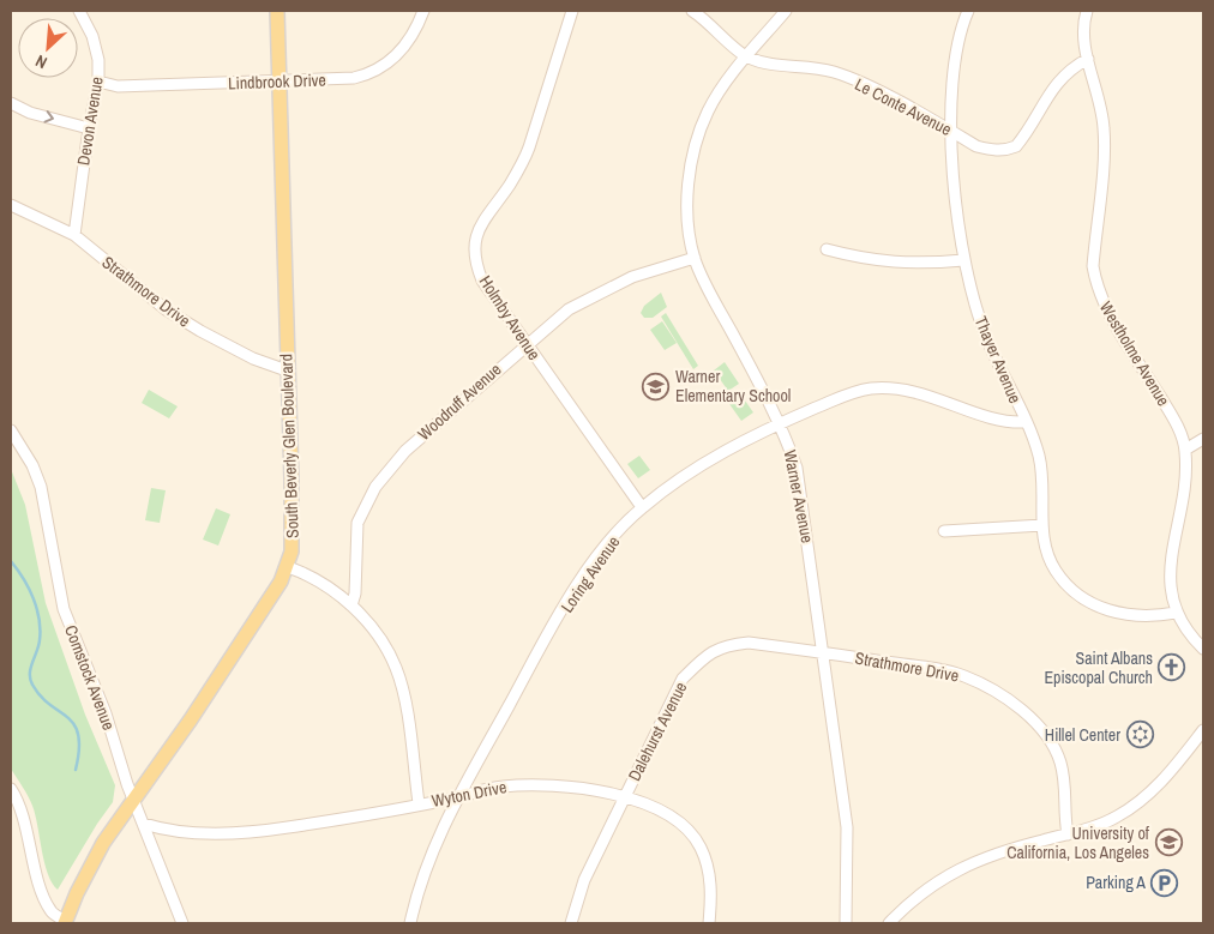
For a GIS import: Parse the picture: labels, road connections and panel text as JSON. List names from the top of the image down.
{
  "streets": {
    "main road": ["South Beverly Glen Boulevard"],
    "street": [
      "Lindbrook Drive",
      "Le Conte Avenue",
      "Devon Avenue",
      "Strathmore Drive",
      "Holmby Avenue",
      "Westholme Avenue",
      "Thayer Avenue",
      "Woodruff Avenue",
      "Warner Avenue",
      "Loring Avenue",
      "Comstock Avenue",
      "Dalehurst Avenue",
      "Wyton Drive"
    ]
  },
  "crossings": [
    ["Lindbrook Drive", "Devon Avenue"],
    ["Lindbrook Drive", "South Beverly Glen Boulevard"],
    ["Le Conte Avenue", "Westholme Avenue"],
    ["Le Conte Avenue", "Thayer Avenue"],
    ["Le Conte Avenue", "Warner Avenue"],
    ["Devon Avenue", "Strathmore Drive"],
    ["Strathmore Drive", "South Beverly Glen Boulevard"],
    ["Strathmore Drive", "Warner Avenue"],
    ["Strathmore Drive", "Dalehurst Avenue"],
    ["Holmby Avenue", "Woodruff Avenue"],
    ["Holmby Avenue", "Loring Avenue"],
    ["Westholme Avenue", "Thayer Avenue"],
    ["Thayer Avenue", "Loring Avenue"],
    ["Woodruff Avenue", "Warner Avenue"],
    ["South Beverly Glen Boulevard", "Comstock Avenue"],
    ["Warner Avenue", "Loring Avenue"],
    ["Warner Avenue", "Dalehurst Avenue"],
    ["Loring Avenue", "Wyton Drive"],
    ["Comstock Avenue", "Wyton Drive"],
    ["Dalehurst Avenue", "Wyton Drive"]
  ],
  "places": {
    "school or university": ["Warner Elementary School", "University of California, Los Angeles"],
    "church": ["Saint Albans Episcopal Church"],
    "synagogue": ["Hillel Center"],
    "parking": ["Parking A"]
  },
  "north": "bottom left"
}
